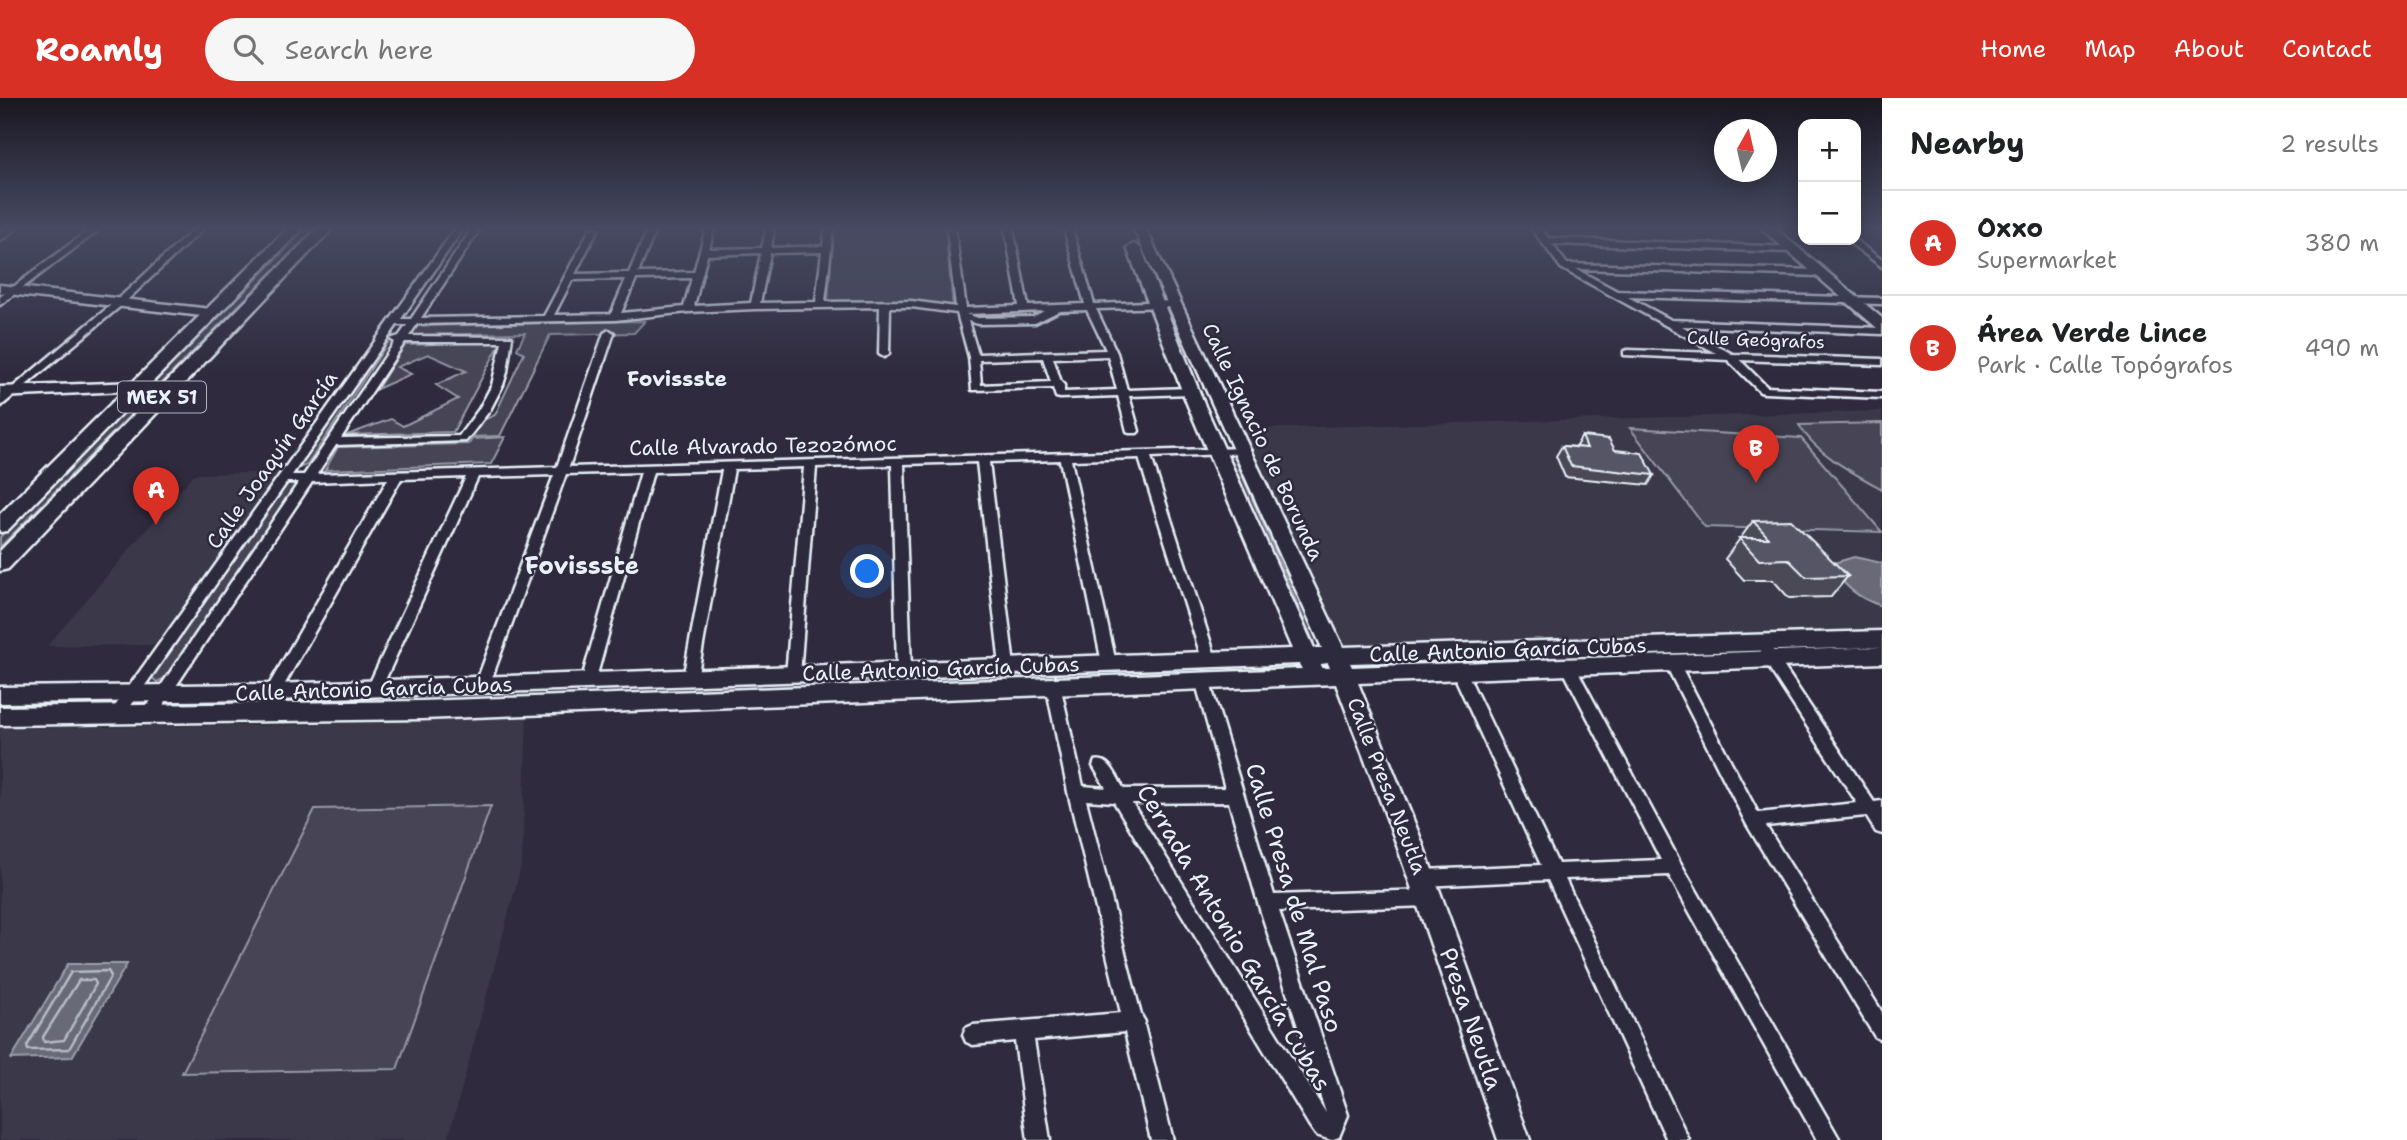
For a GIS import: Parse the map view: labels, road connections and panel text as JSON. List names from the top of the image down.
{
  "streets": {
    "main road": ["MEX 51"],
    "street": [
      "Calle Geógrafos",
      "Calle Ignacio de Borunda",
      "Calle Alvarado Tezozómoc",
      "Calle Joaquín García",
      "Calle Antonio García Cubas",
      "Calle Presa Neutla",
      "Calle Presa de Mal Paso",
      "Cerrada Antonio García Cubas",
      "Presa Neutla"
    ]
  },
  "crossings": [
    ["Calle Ignacio de Borunda", "Calle Alvarado Tezozómoc"],
    ["Calle Ignacio de Borunda", "Calle Antonio García Cubas"],
    ["Calle Ignacio de Borunda", "Calle Presa Neutla"],
    ["Calle Alvarado Tezozómoc", "Calle Joaquín García"],
    ["Calle Alvarado Tezozómoc", "Calle Presa de Mal Paso"],
    ["Calle Joaquín García", "Calle Antonio García Cubas"],
    ["Calle Antonio García Cubas", "Calle Presa Neutla"],
    ["Calle Antonio García Cubas", "Calle Presa de Mal Paso"],
    ["Calle Presa Neutla", "Presa Neutla"],
    ["Calle Presa de Mal Paso", "Cerrada Antonio García Cubas"]
  ],
  "districts": ["Fovissste", "Fovissste"],
  "north": "top",
  "page": {
    "header": "Roamly",
    "search": "Search here",
    "nav": [
      "Home",
      "Map",
      "About",
      "Contact"
    ],
    "heading": ["Nearby", "2 results"],
    "map_buttons": ["+", "−"],
    "list": [
      {
        "mark": "A",
        "name": "Oxxo",
        "note": "Supermarket",
        "value": "380 m"
      },
      {
        "mark": "B",
        "name": "Área Verde Lince",
        "note": "Park · Calle Topógrafos",
        "value": "490 m"
      }
    ],
    "pins": ["B", "A"]
  }
}
